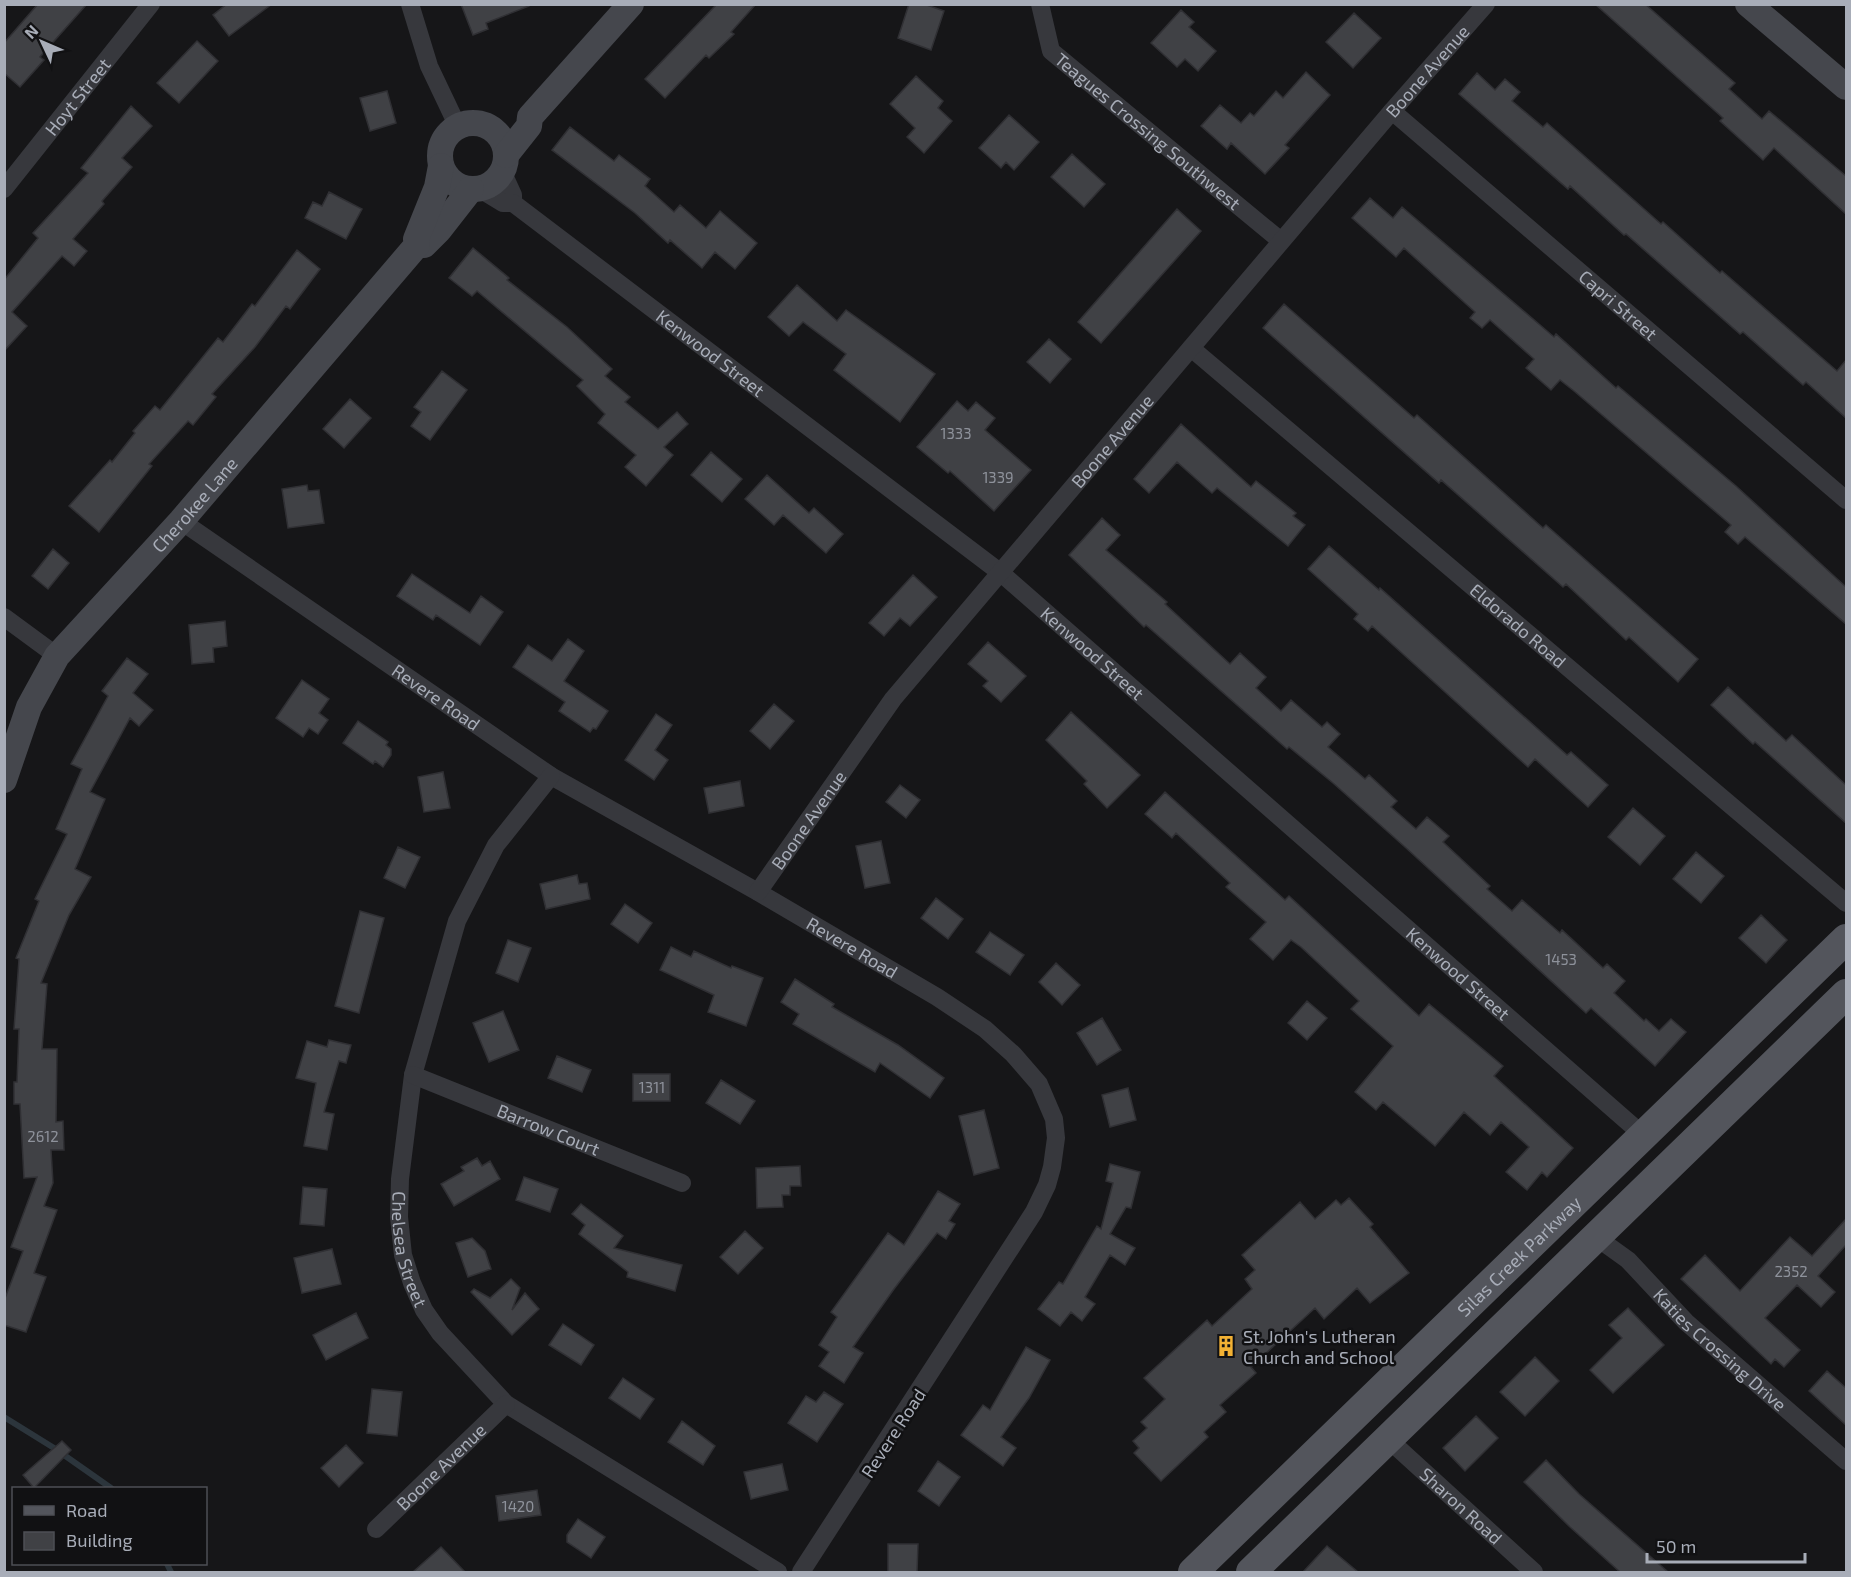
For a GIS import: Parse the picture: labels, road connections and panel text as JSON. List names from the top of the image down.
{
  "streets": {
    "main road": ["Silas Creek Parkway"],
    "street": [
      "Boone Avenue",
      "Hoyt Street",
      "Teagues Crossing Southwest",
      "Capri Street",
      "Kenwood Street",
      "Cherokee Lane",
      "Eldorado Road",
      "Revere Road",
      "Barrow Court",
      "Chelsea Street",
      "Katies Crossing Drive",
      "Sharon Road"
    ]
  },
  "crossings": [
    ["Boone Avenue", "Teagues Crossing Southwest"],
    ["Boone Avenue", "Capri Street"],
    ["Boone Avenue", "Kenwood Street"],
    ["Boone Avenue", "Eldorado Road"],
    ["Boone Avenue", "Revere Road"],
    ["Boone Avenue", "Chelsea Street"],
    ["Kenwood Street", "Cherokee Lane"],
    ["Kenwood Street", "Silas Creek Parkway"],
    ["Cherokee Lane", "Revere Road"],
    ["Revere Road", "Chelsea Street"],
    ["Barrow Court", "Chelsea Street"]
  ],
  "places": {
    "building": ["St. John's Lutheran Church and School"]
  },
  "house_numbers": [
    "1333",
    "1339",
    "1453",
    "1311",
    "2612",
    "2352",
    "1420"
  ],
  "legend": ["Road", "Building"],
  "scale_bar": "50 m",
  "north": "top left"
}
